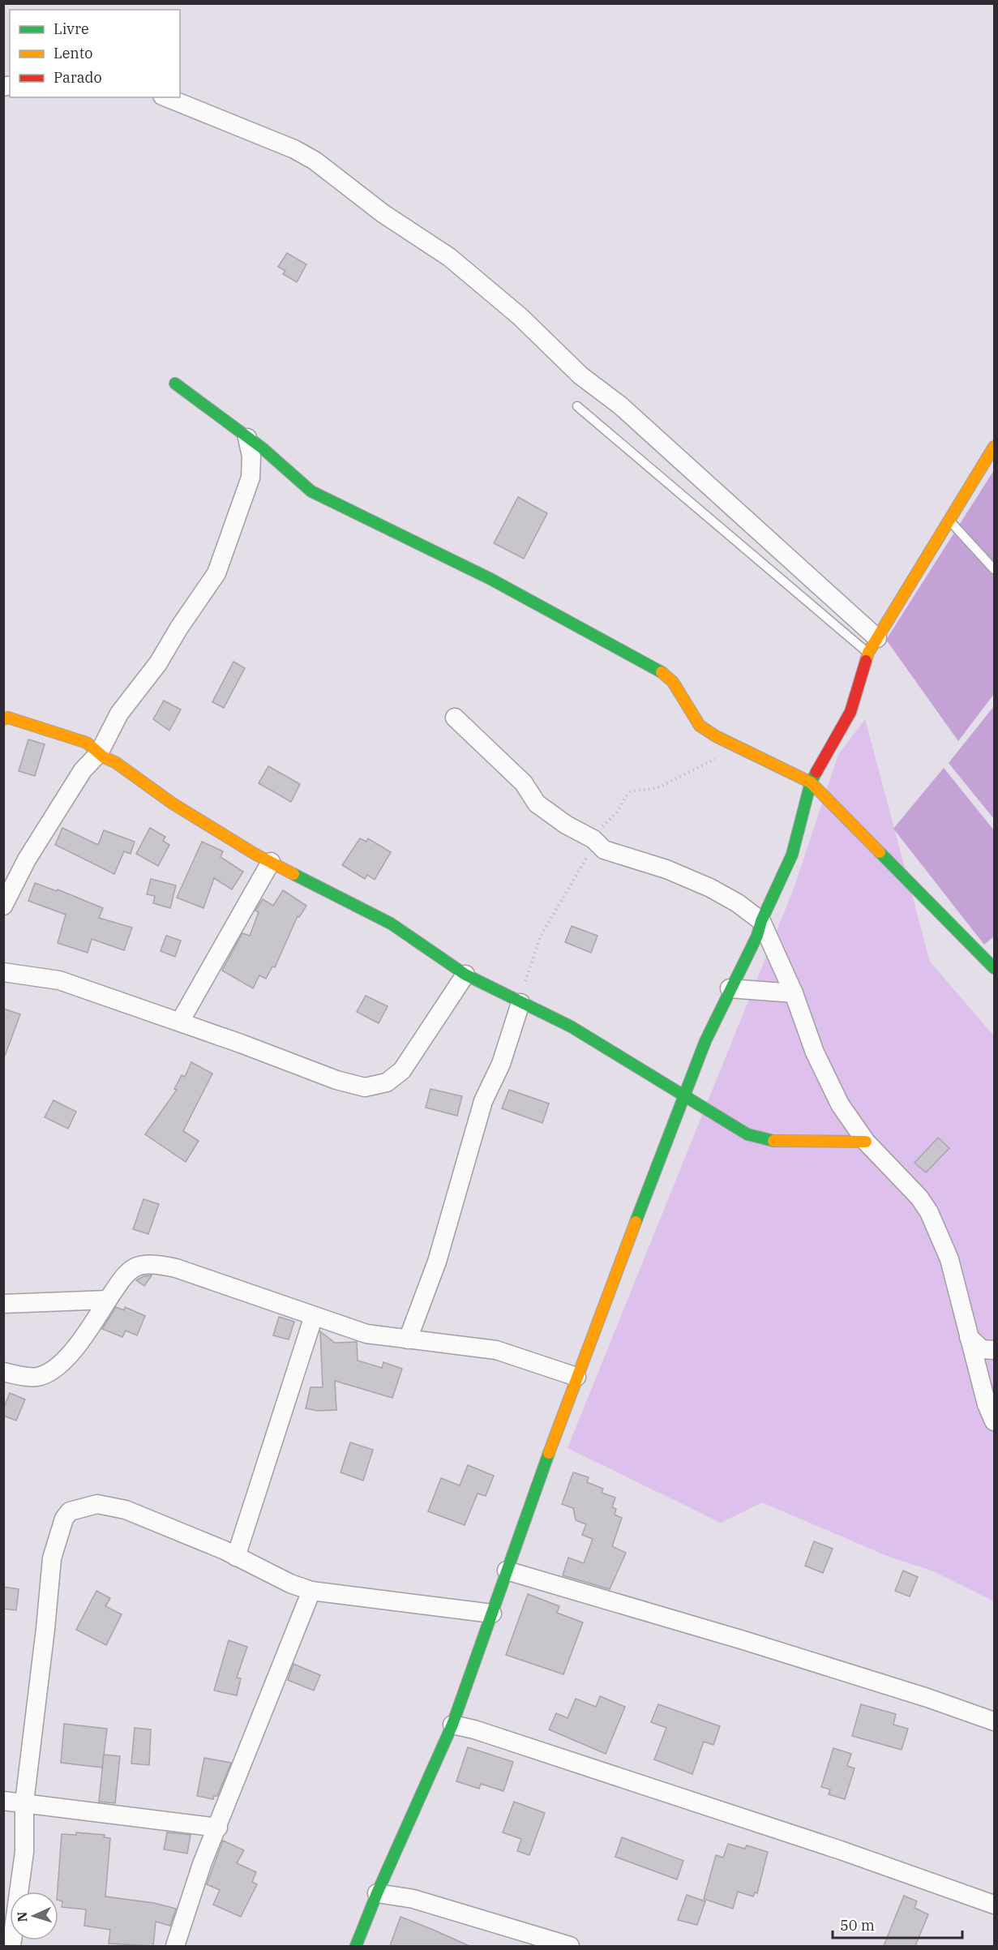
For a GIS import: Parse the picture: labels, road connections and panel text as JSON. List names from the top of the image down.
{
  "legend": ["Livre", "Lento", "Parado"],
  "scale_bar": "50 m",
  "north": "left"
}
